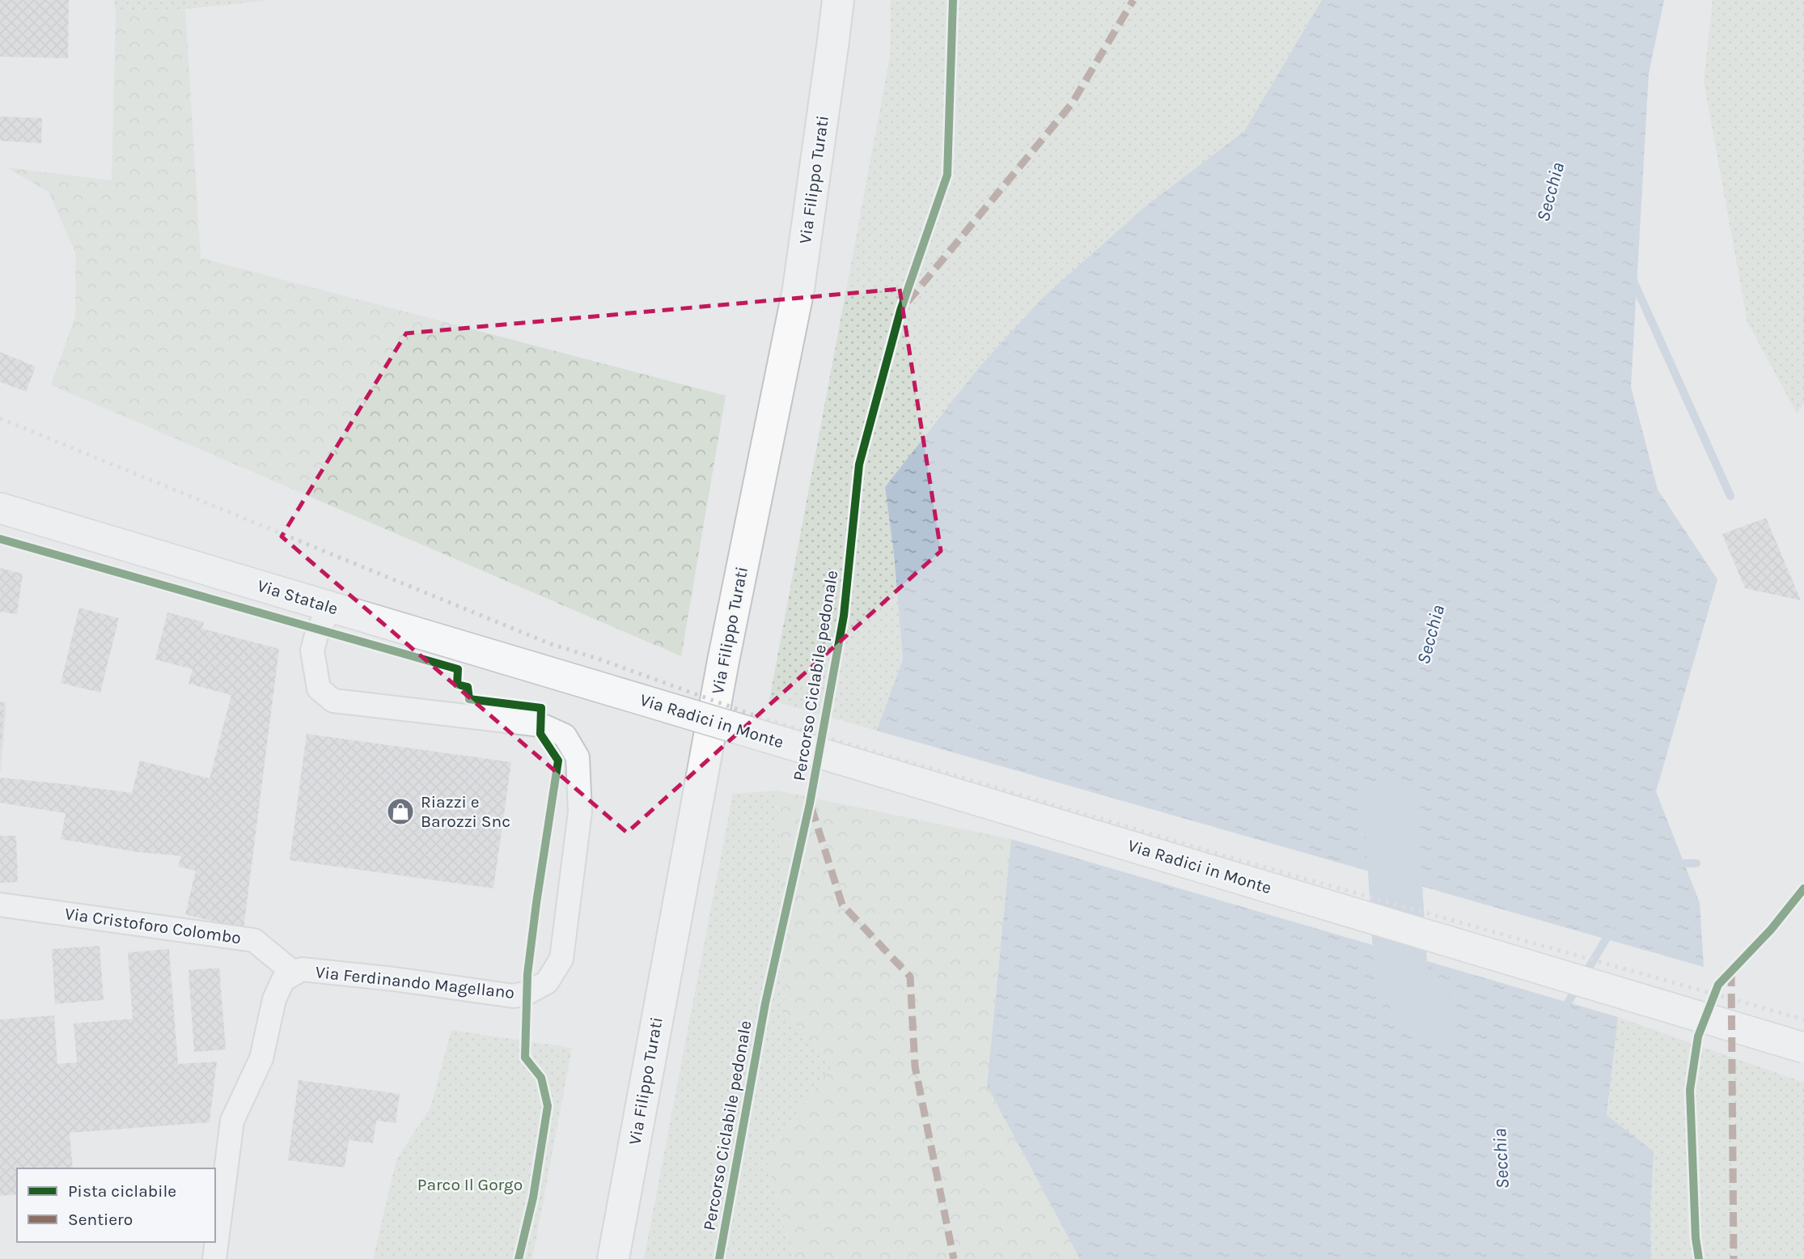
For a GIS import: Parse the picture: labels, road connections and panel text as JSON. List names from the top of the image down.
{
  "streets": {
    "main road": ["Via Filippo Turati"],
    "street": [
      "Via Statale",
      "Via Radici in Monte",
      "Via Cristoforo Colombo",
      "Via Ferdinando Magellano"
    ],
    "cycle path": ["Percorso Ciclabile pedonale"]
  },
  "crossings": [
    ["Via Statale", "Via Radici in Monte"],
    ["Via Statale", "Via Ferdinando Magellano"],
    ["Via Cristoforo Colombo", "Via Ferdinando Magellano"]
  ],
  "water": ["Secchia"],
  "parks": ["Parco Il Gorgo"],
  "places": {
    "shop": ["Riazzi e Barozzi Snc"]
  },
  "legend": ["Pista ciclabile", "Sentiero"]
}
